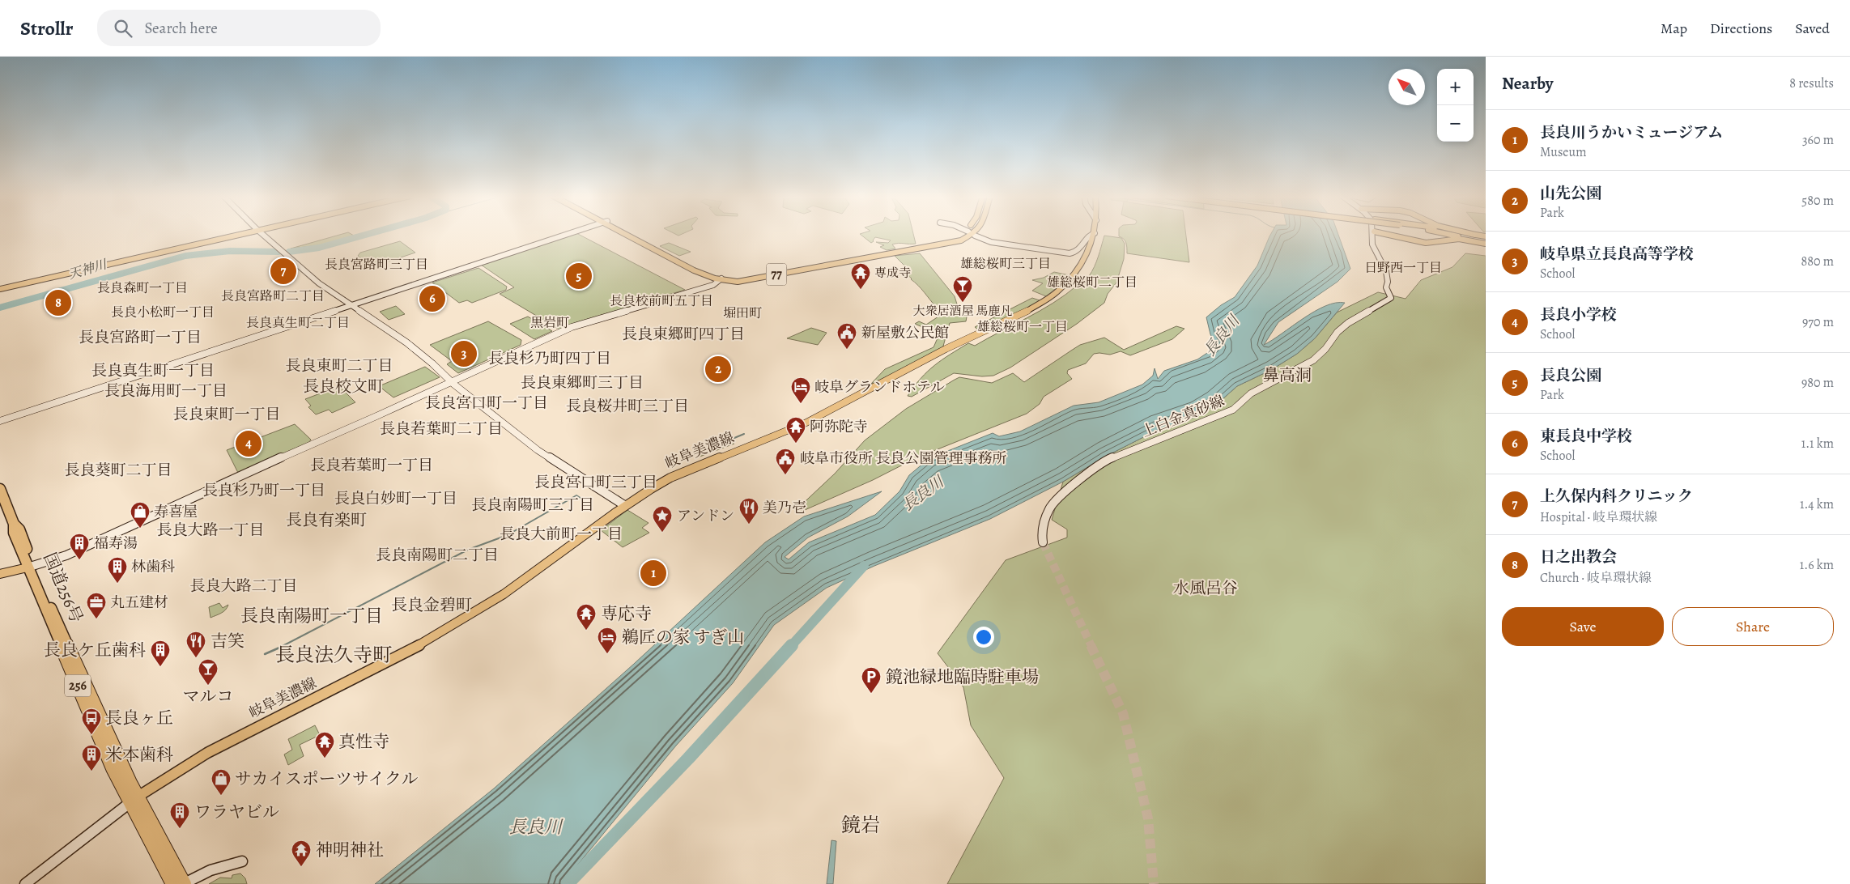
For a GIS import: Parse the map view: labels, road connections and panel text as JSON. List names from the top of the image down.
{
  "streets": {
    "highway": ["国道256号", "256"],
    "main road": ["77", "岐阜美濃線"],
    "street": ["上白金真砂線"]
  },
  "crossings": [
    ["岐阜美濃線", "国道256号"]
  ],
  "districts": [
    "雄総桜町三丁目",
    "長良宮路町三丁目",
    "日野西一丁目",
    "雄総桜町二丁目",
    "長良森町一丁目",
    "長良宮路町二丁目",
    "長良校前町五丁目",
    "長良小松町一丁目",
    "堀田町",
    "長良真生町二丁目",
    "黒岩町",
    "雄総桜町一丁目",
    "長良東郷町四丁目",
    "長良宮路町一丁目",
    "長良杉乃町四丁目",
    "長良東町二丁目",
    "長良真生町一丁目",
    "鼻高洞",
    "長良東郷町三丁目",
    "長良校文町",
    "長良海用町一丁目",
    "長良宮口町一丁目",
    "長良桜井町三丁目",
    "長良東町一丁目",
    "長良若葉町二丁目",
    "長良若葉町一丁目",
    "長良葵町二丁目",
    "長良宮口町三丁目",
    "長良杉乃町一丁目",
    "長良白妙町一丁目",
    "長良南陽町三丁目",
    "長良有楽町",
    "長良大路一丁目",
    "長良大前町一丁目",
    "長良南陽町二丁目",
    "長良大路二丁目",
    "水風呂谷",
    "長良金碧町",
    "長良南陽町一丁目",
    "長良法久寺町",
    "鏡岩"
  ],
  "water": ["天神川", "長良川"],
  "places": {
    "temple": [
      "専成寺",
      "阿弥陀寺",
      "専応寺",
      "真性寺",
      "神明神社"
    ],
    "bar": ["大衆居酒屋 馬鹿凡", "マルコ"],
    "public building": ["新屋敷公民館", "岐阜市役所 長良公園管理事務所"],
    "hotel": ["岐阜グランドホテル", "鵜匠の家 すぎ山"],
    "restaurant": ["美乃壱", "吉笑"],
    "shop": ["寿喜屋", "サカイスポーツサイクル"],
    "place": ["アンドン"],
    "building": [
      "福寿湯",
      "林歯科",
      "長良ケ丘歯科",
      "米本歯科",
      "ワラヤビル"
    ],
    "office": ["丸五建材"],
    "parking": ["鏡池緑地臨時駐車場"],
    "bus stop": ["長良ヶ丘"]
  },
  "north": "top left",
  "page": {
    "header": "Strollr",
    "search": "Search here",
    "nav": ["Map", "Directions", "Saved"],
    "heading": ["Nearby", "8 results"],
    "map_buttons": ["+", "−"],
    "list": [
      {
        "mark": "1",
        "name": "長良川うかいミュージアム",
        "note": "Museum",
        "value": "360 m"
      },
      {
        "mark": "2",
        "name": "山先公園",
        "note": "Park",
        "value": "580 m"
      },
      {
        "mark": "3",
        "name": "岐阜県立長良高等学校",
        "note": "School",
        "value": "880 m"
      },
      {
        "mark": "4",
        "name": "長良小学校",
        "note": "School",
        "value": "970 m"
      },
      {
        "mark": "5",
        "name": "長良公園",
        "note": "Park",
        "value": "980 m"
      },
      {
        "mark": "6",
        "name": "東長良中学校",
        "note": "School",
        "value": "1.1 km"
      },
      {
        "mark": "7",
        "name": "上久保内科クリニック",
        "note": "Hospital · 岐阜環状線",
        "value": "1.4 km"
      },
      {
        "mark": "8",
        "name": "日之出教会",
        "note": "Church · 岐阜環状線",
        "value": "1.6 km"
      }
    ],
    "pins": [
      "7",
      "5",
      "6",
      "8",
      "3",
      "2",
      "4",
      "1"
    ],
    "buttons": ["Save", "Share"]
  }
}
